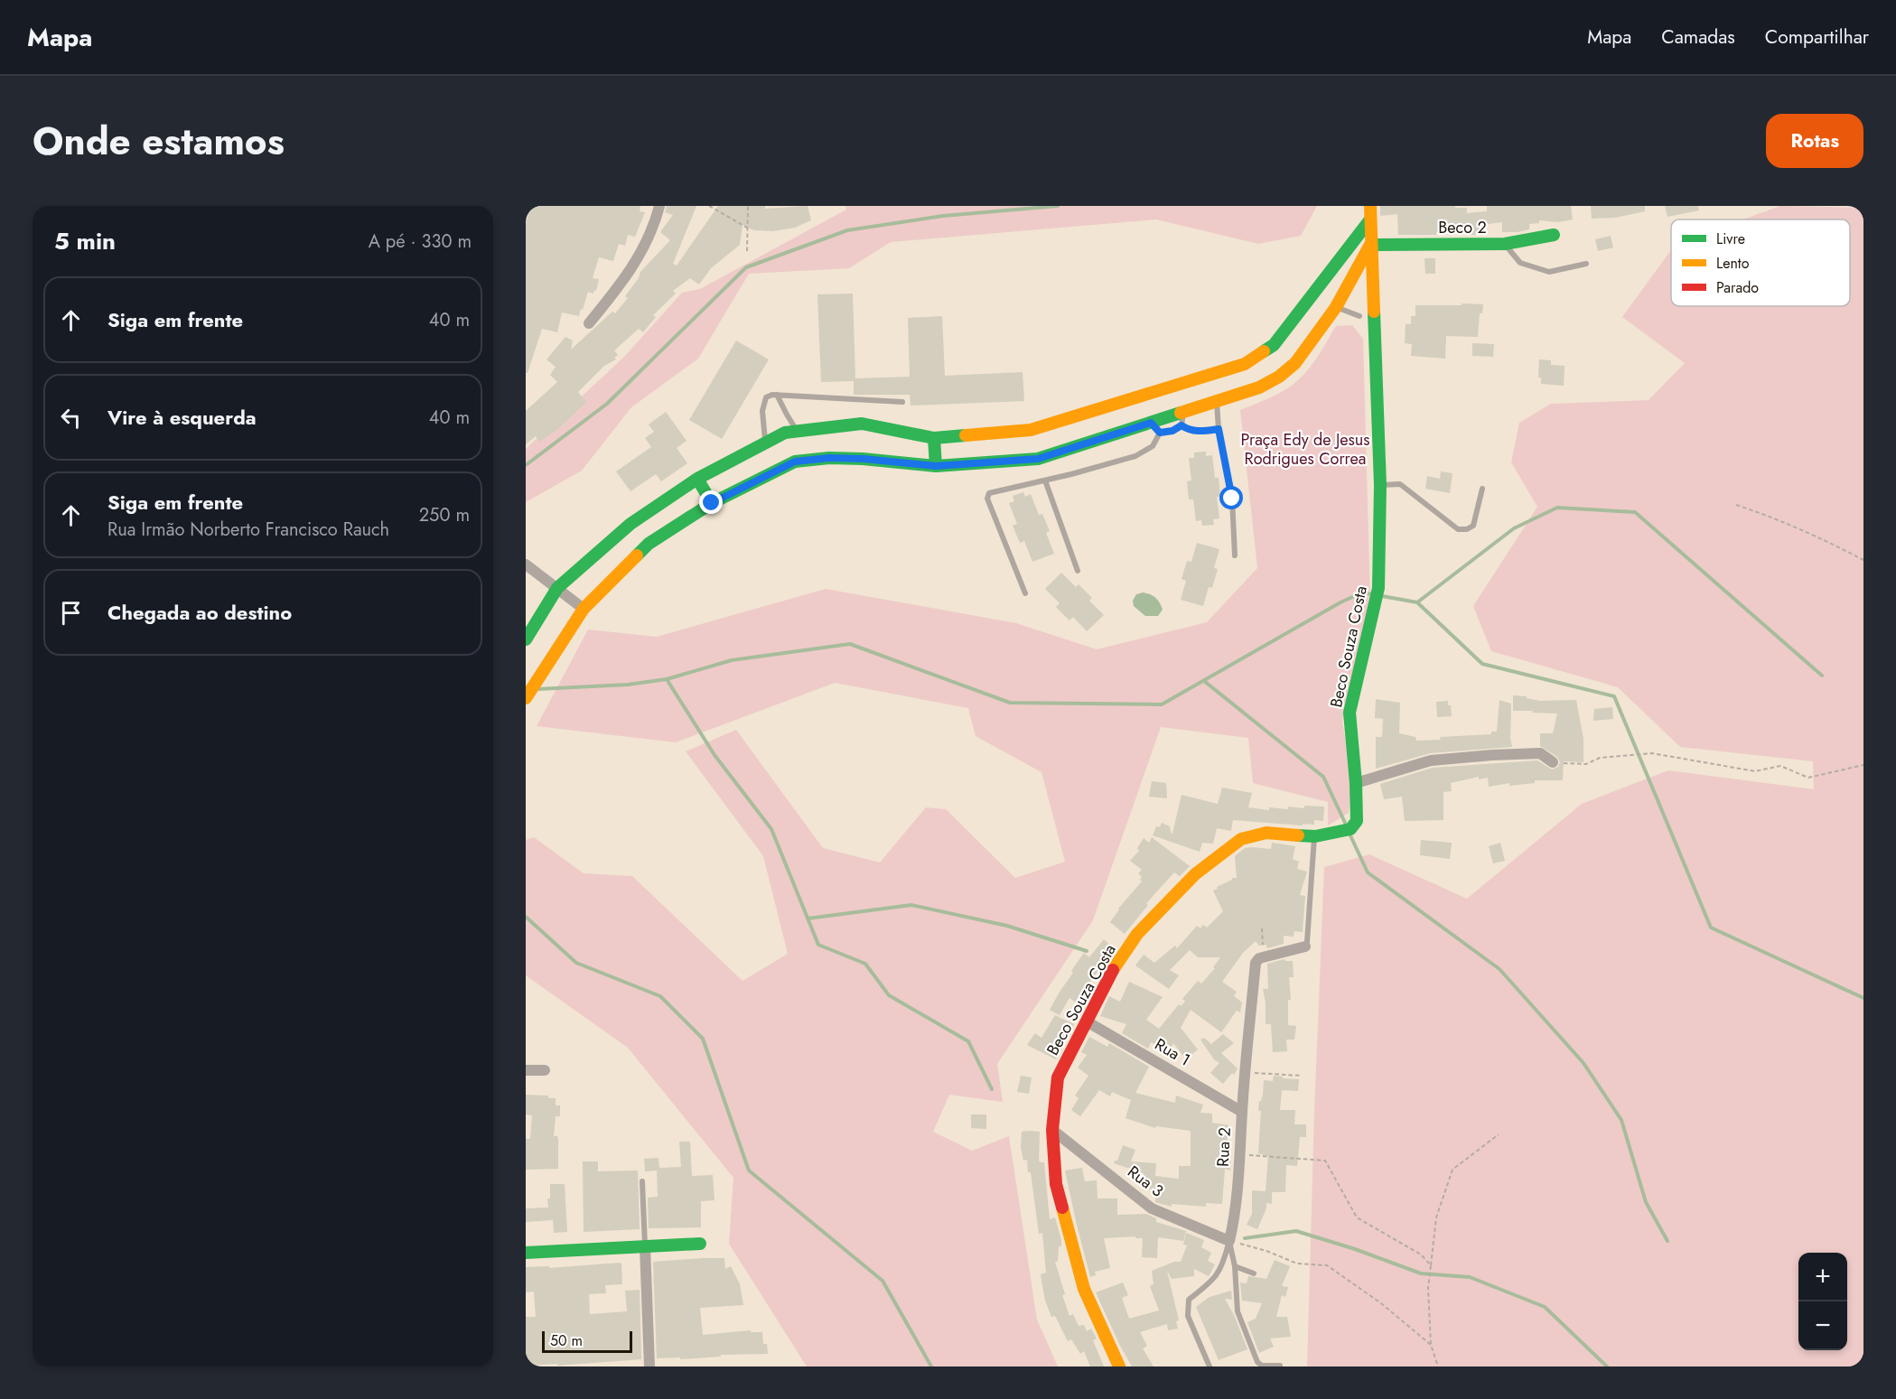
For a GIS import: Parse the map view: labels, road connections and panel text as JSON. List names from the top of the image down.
{
  "streets": {
    "street": [
      "Beco 2",
      "Beco Souza Costa",
      "Rua 1",
      "Rua 2",
      "Rua 3"
    ]
  },
  "crossings": [
    ["Beco 2", "Beco Souza Costa"],
    ["Beco Souza Costa", "Rua 1"],
    ["Beco Souza Costa", "Rua 3"],
    ["Rua 1", "Rua 2"],
    ["Rua 2", "Rua 3"]
  ],
  "parks": ["Praça Edy de Jesus Rodrigues Correa"],
  "legend": ["Livre", "Lento", "Parado"],
  "scale_bar": "50 m",
  "page": {
    "header": "Mapa",
    "nav": ["Mapa", "Camadas", "Compartilhar"],
    "title": "Onde estamos",
    "buttons": "Rotas",
    "heading": ["5 min", "A pé · 330 m"],
    "list": [
      ["Siga em frente", "40 m"],
      ["Vire à esquerda", "40 m"],
      ["Siga em frente", "Rua Irmão Norberto Francisco Rauch", "250 m"],
      "Chegada ao destino"
    ],
    "map_buttons": ["+", "−"],
    "scale": "50 m"
  }
}
